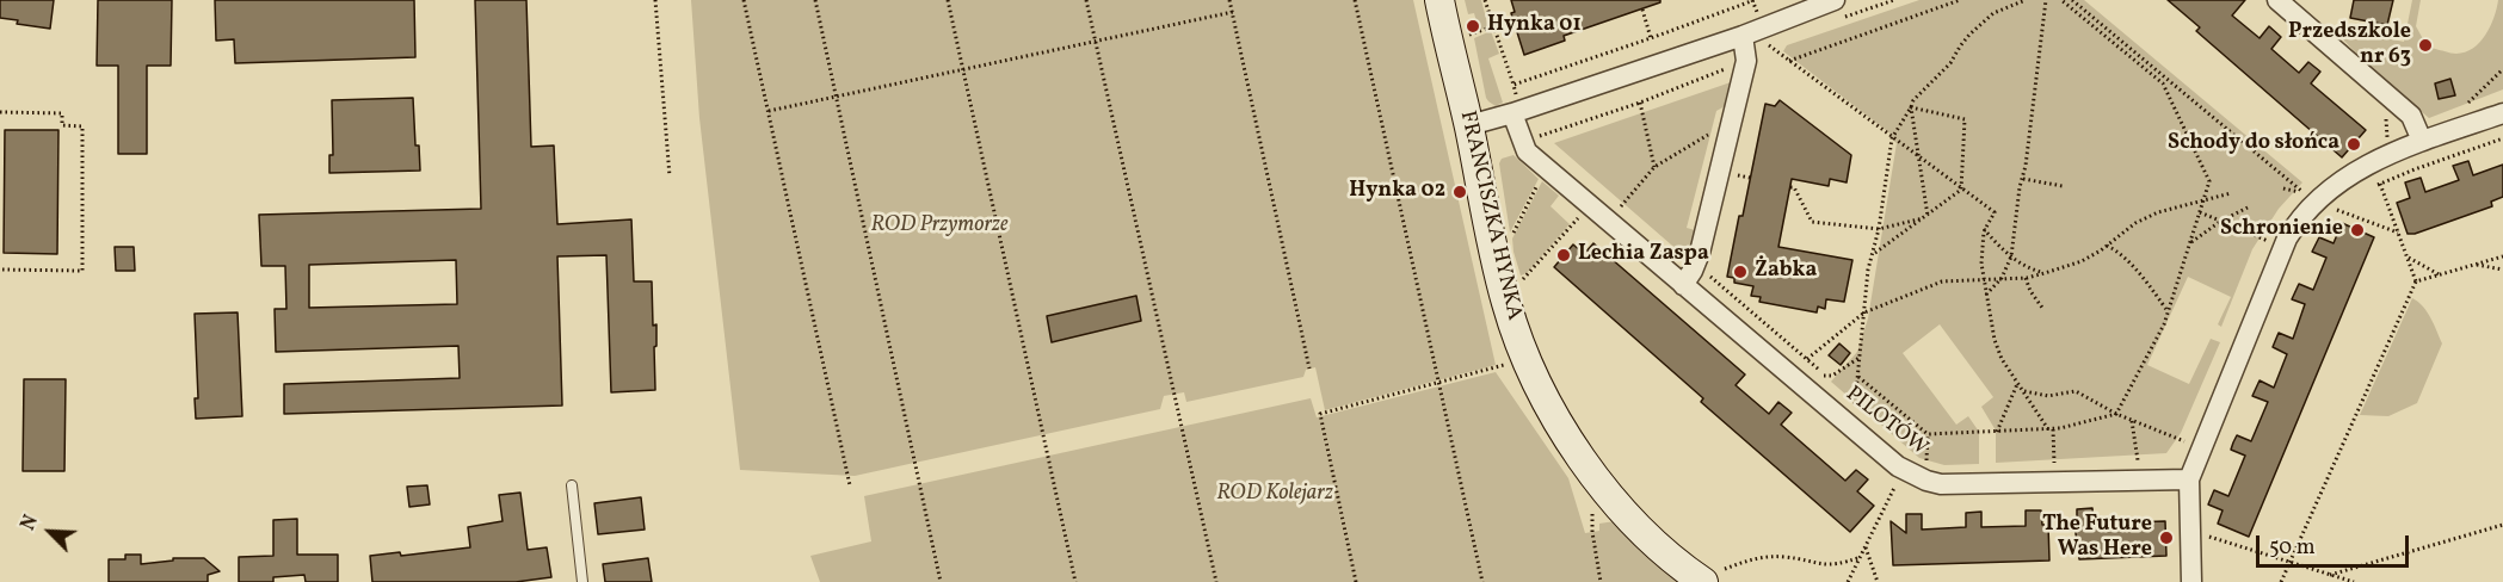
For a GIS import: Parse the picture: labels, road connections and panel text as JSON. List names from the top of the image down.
{
  "streets": {
    "street": ["FRANCISZKA HYNKA", "PILOTÓW"]
  },
  "parks": ["ROD Przymorze", "ROD Kolejarz"],
  "places": [
    "Hynka 01",
    "Przedszkole nr 63",
    "Schody do słońca",
    "Hynka 02",
    "Schronienie",
    "Lechia Zaspa",
    "Żabka",
    "The Future Was Here"
  ],
  "scale_bar": "50 m",
  "north": "top left"
}
